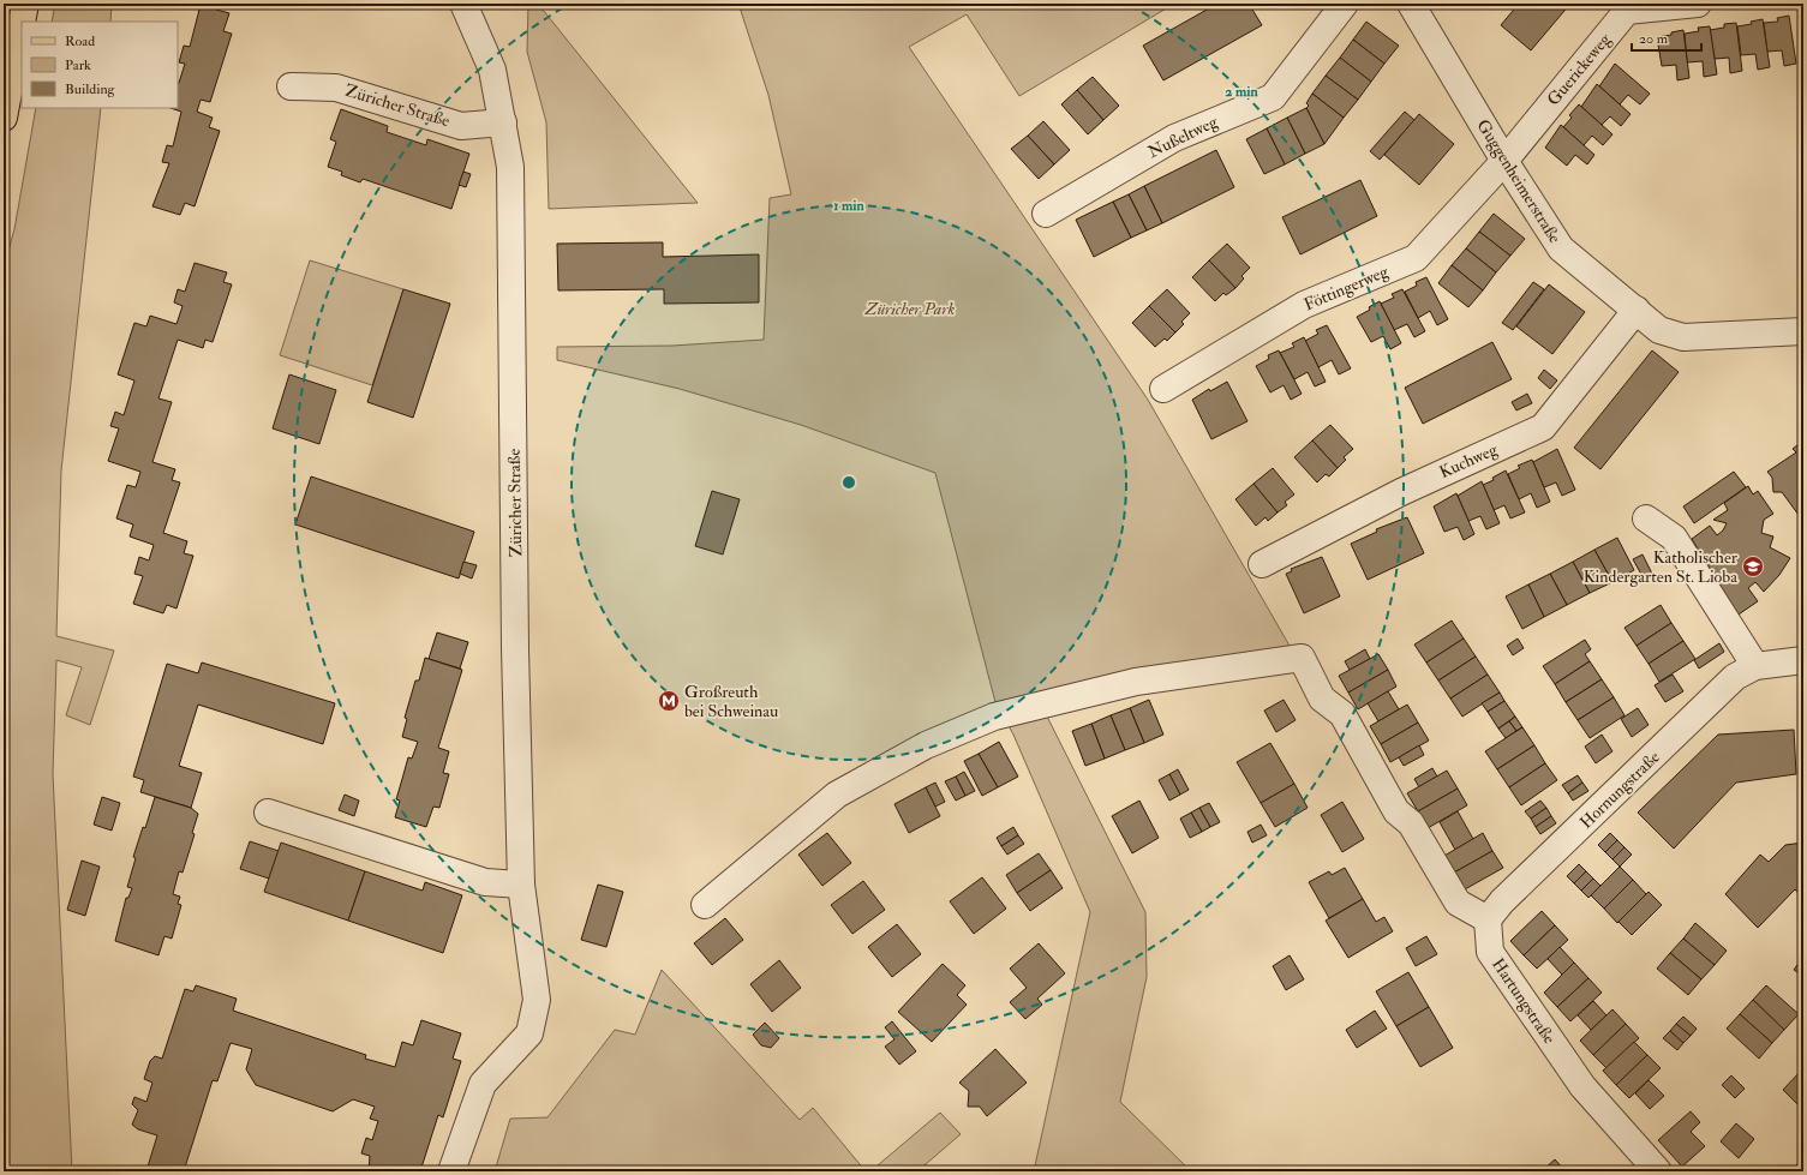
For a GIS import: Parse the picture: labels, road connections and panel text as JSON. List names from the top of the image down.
{
  "streets": {
    "street": [
      "Guerickeweg",
      "Züricher Straße",
      "Nußeltweg",
      "Guggenheimerstraße",
      "Föttingerweg",
      "Kuchweg",
      "Hornungstraße",
      "Hartungstraße"
    ]
  },
  "crossings": [
    ["Guerickeweg", "Guggenheimerstraße"],
    ["Guerickeweg", "Föttingerweg"],
    ["Guggenheimerstraße", "Föttingerweg"],
    ["Guggenheimerstraße", "Kuchweg"],
    ["Hornungstraße", "Hartungstraße"]
  ],
  "parks": ["Züricher Park"],
  "places": {
    "school or university": ["Katholischer Kindergarten St. Lioba"],
    "metro station": ["Großreuth bei Schweinau"]
  },
  "legend": ["Road", "Park", "Building"],
  "scale_bar": "20 m",
  "rings": ["2 min", "1 min"]
}
